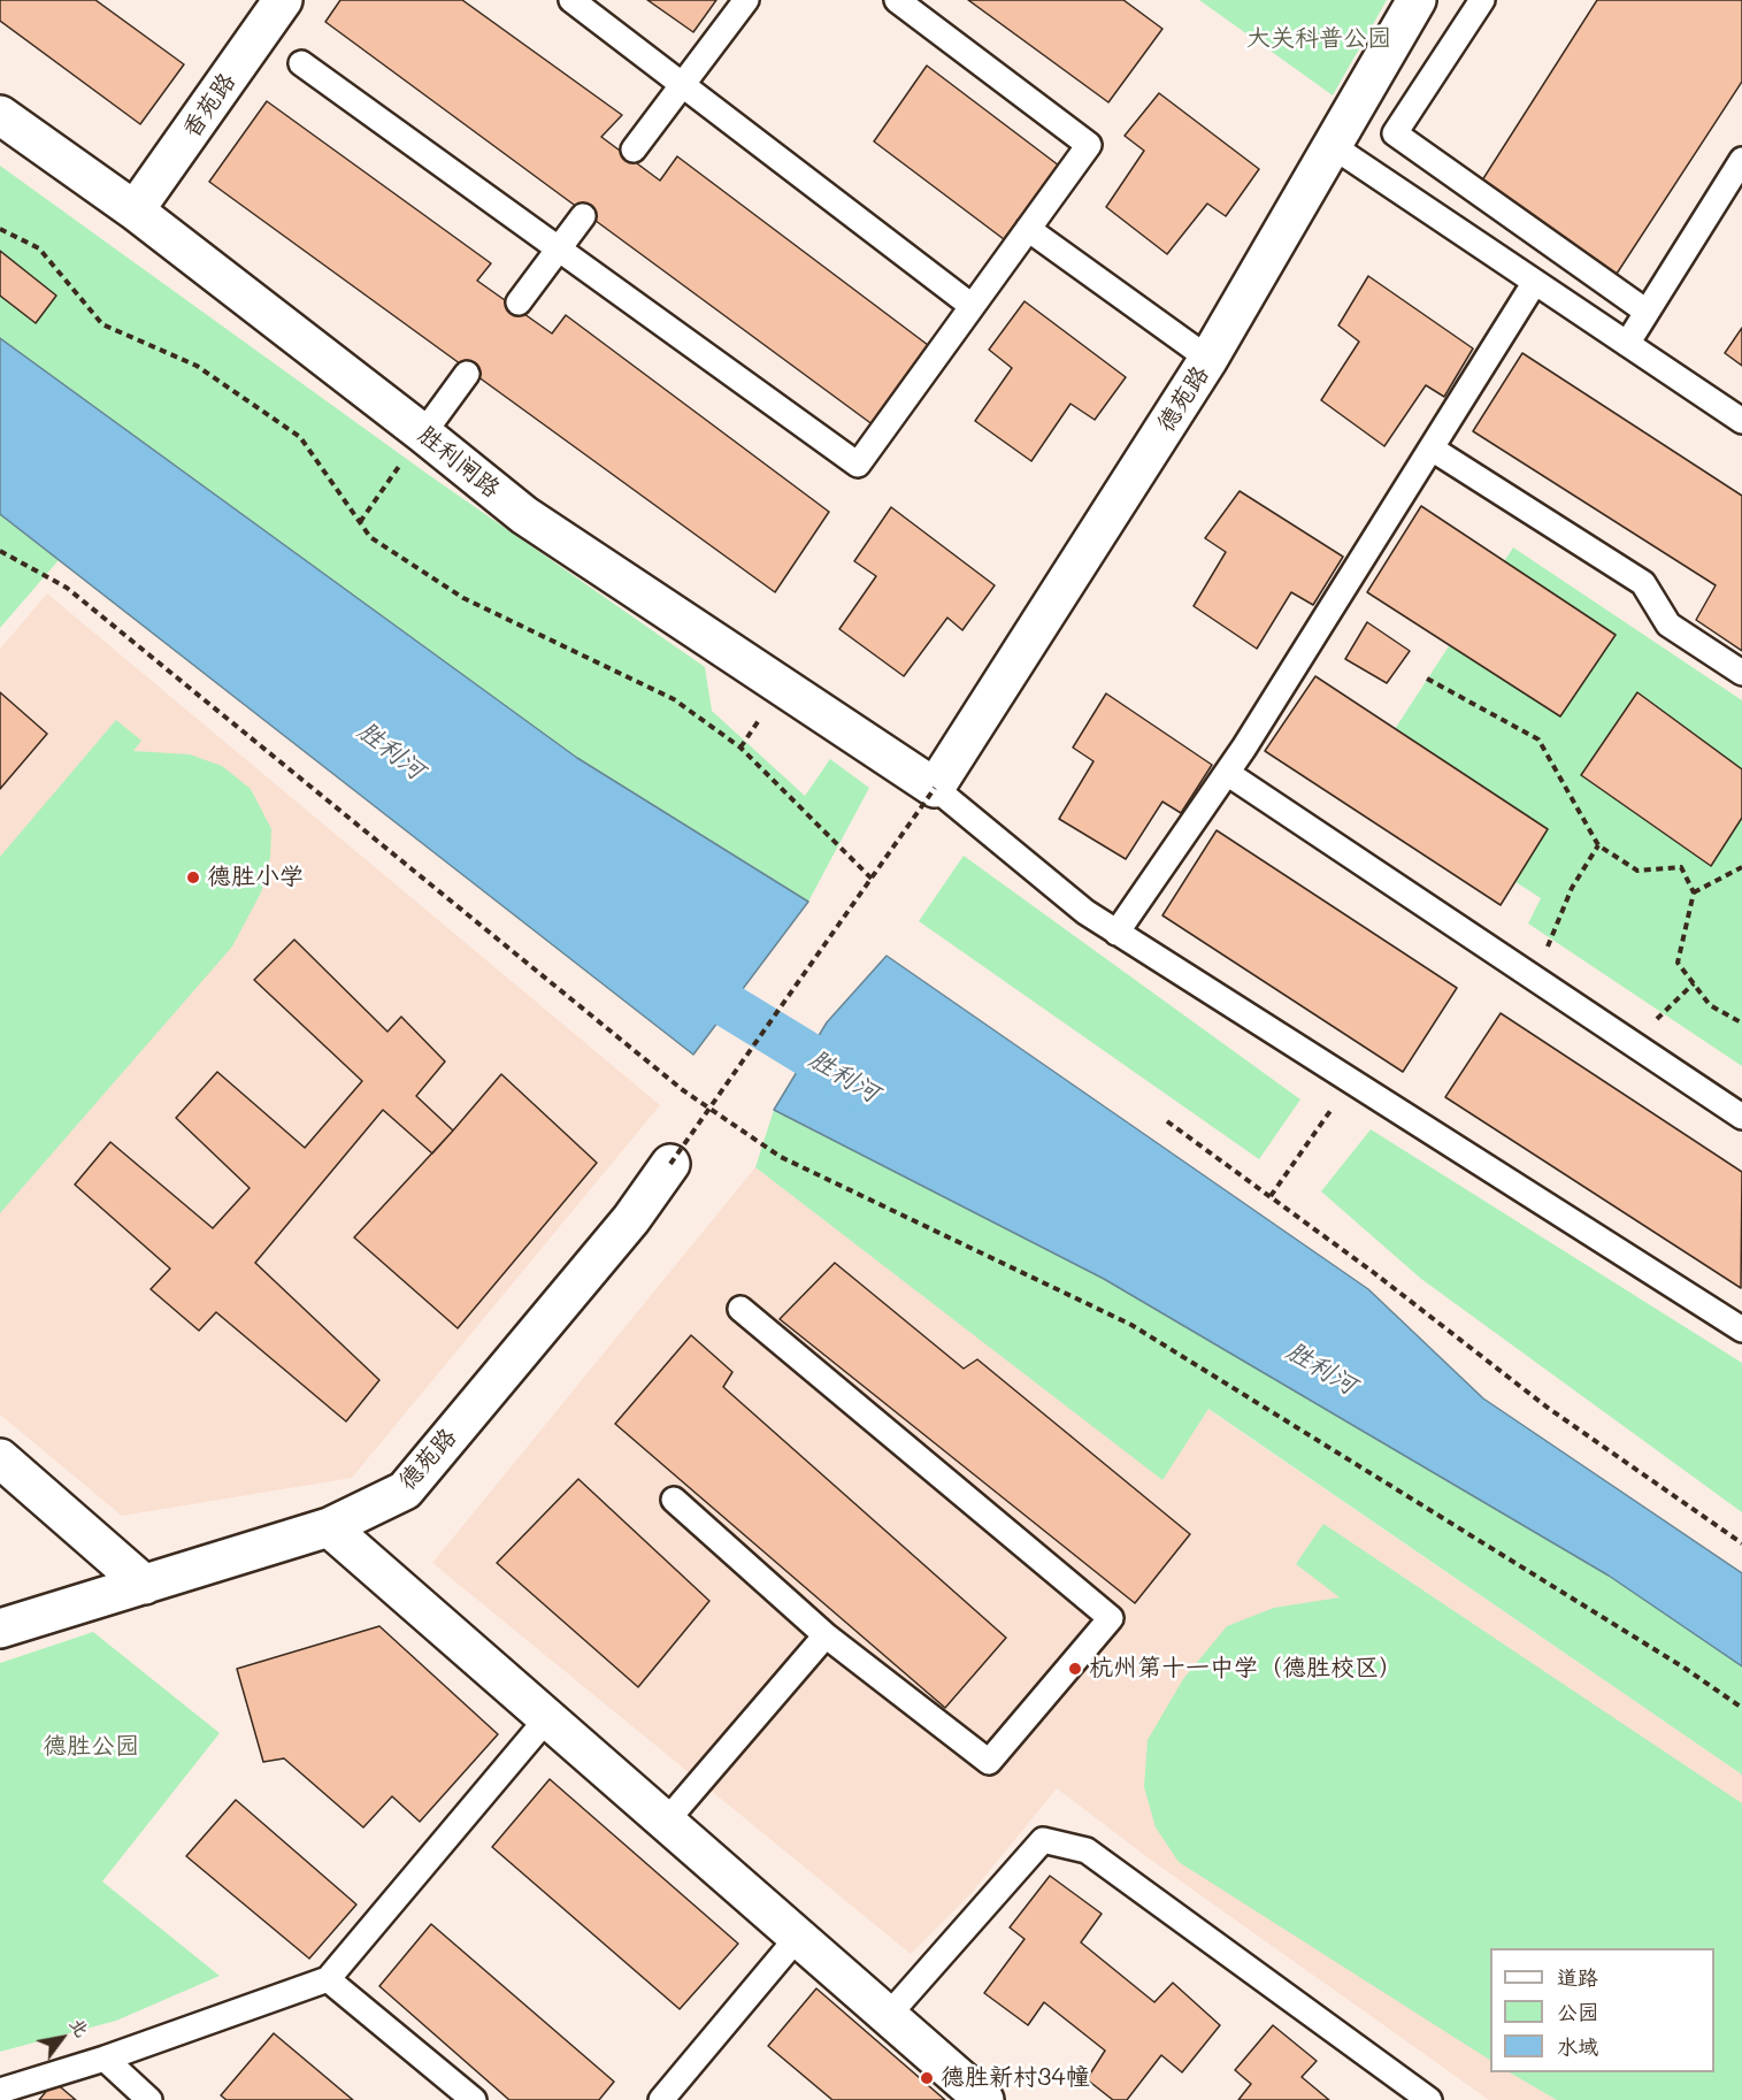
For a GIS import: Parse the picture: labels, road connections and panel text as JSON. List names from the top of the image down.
{
  "streets": {
    "street": ["香苑路", "德苑路", "胜利闸路"]
  },
  "crossings": [
    ["香苑路", "胜利闸路"],
    ["德苑路", "胜利闸路"]
  ],
  "water": ["胜利河"],
  "parks": ["大关科普公园", "德胜公园"],
  "places": ["德胜小学", "杭州第十一中学（德胜校区）", "德胜新村34幢"],
  "legend": ["道路", "公园", "水域"],
  "north": "top right"
}
